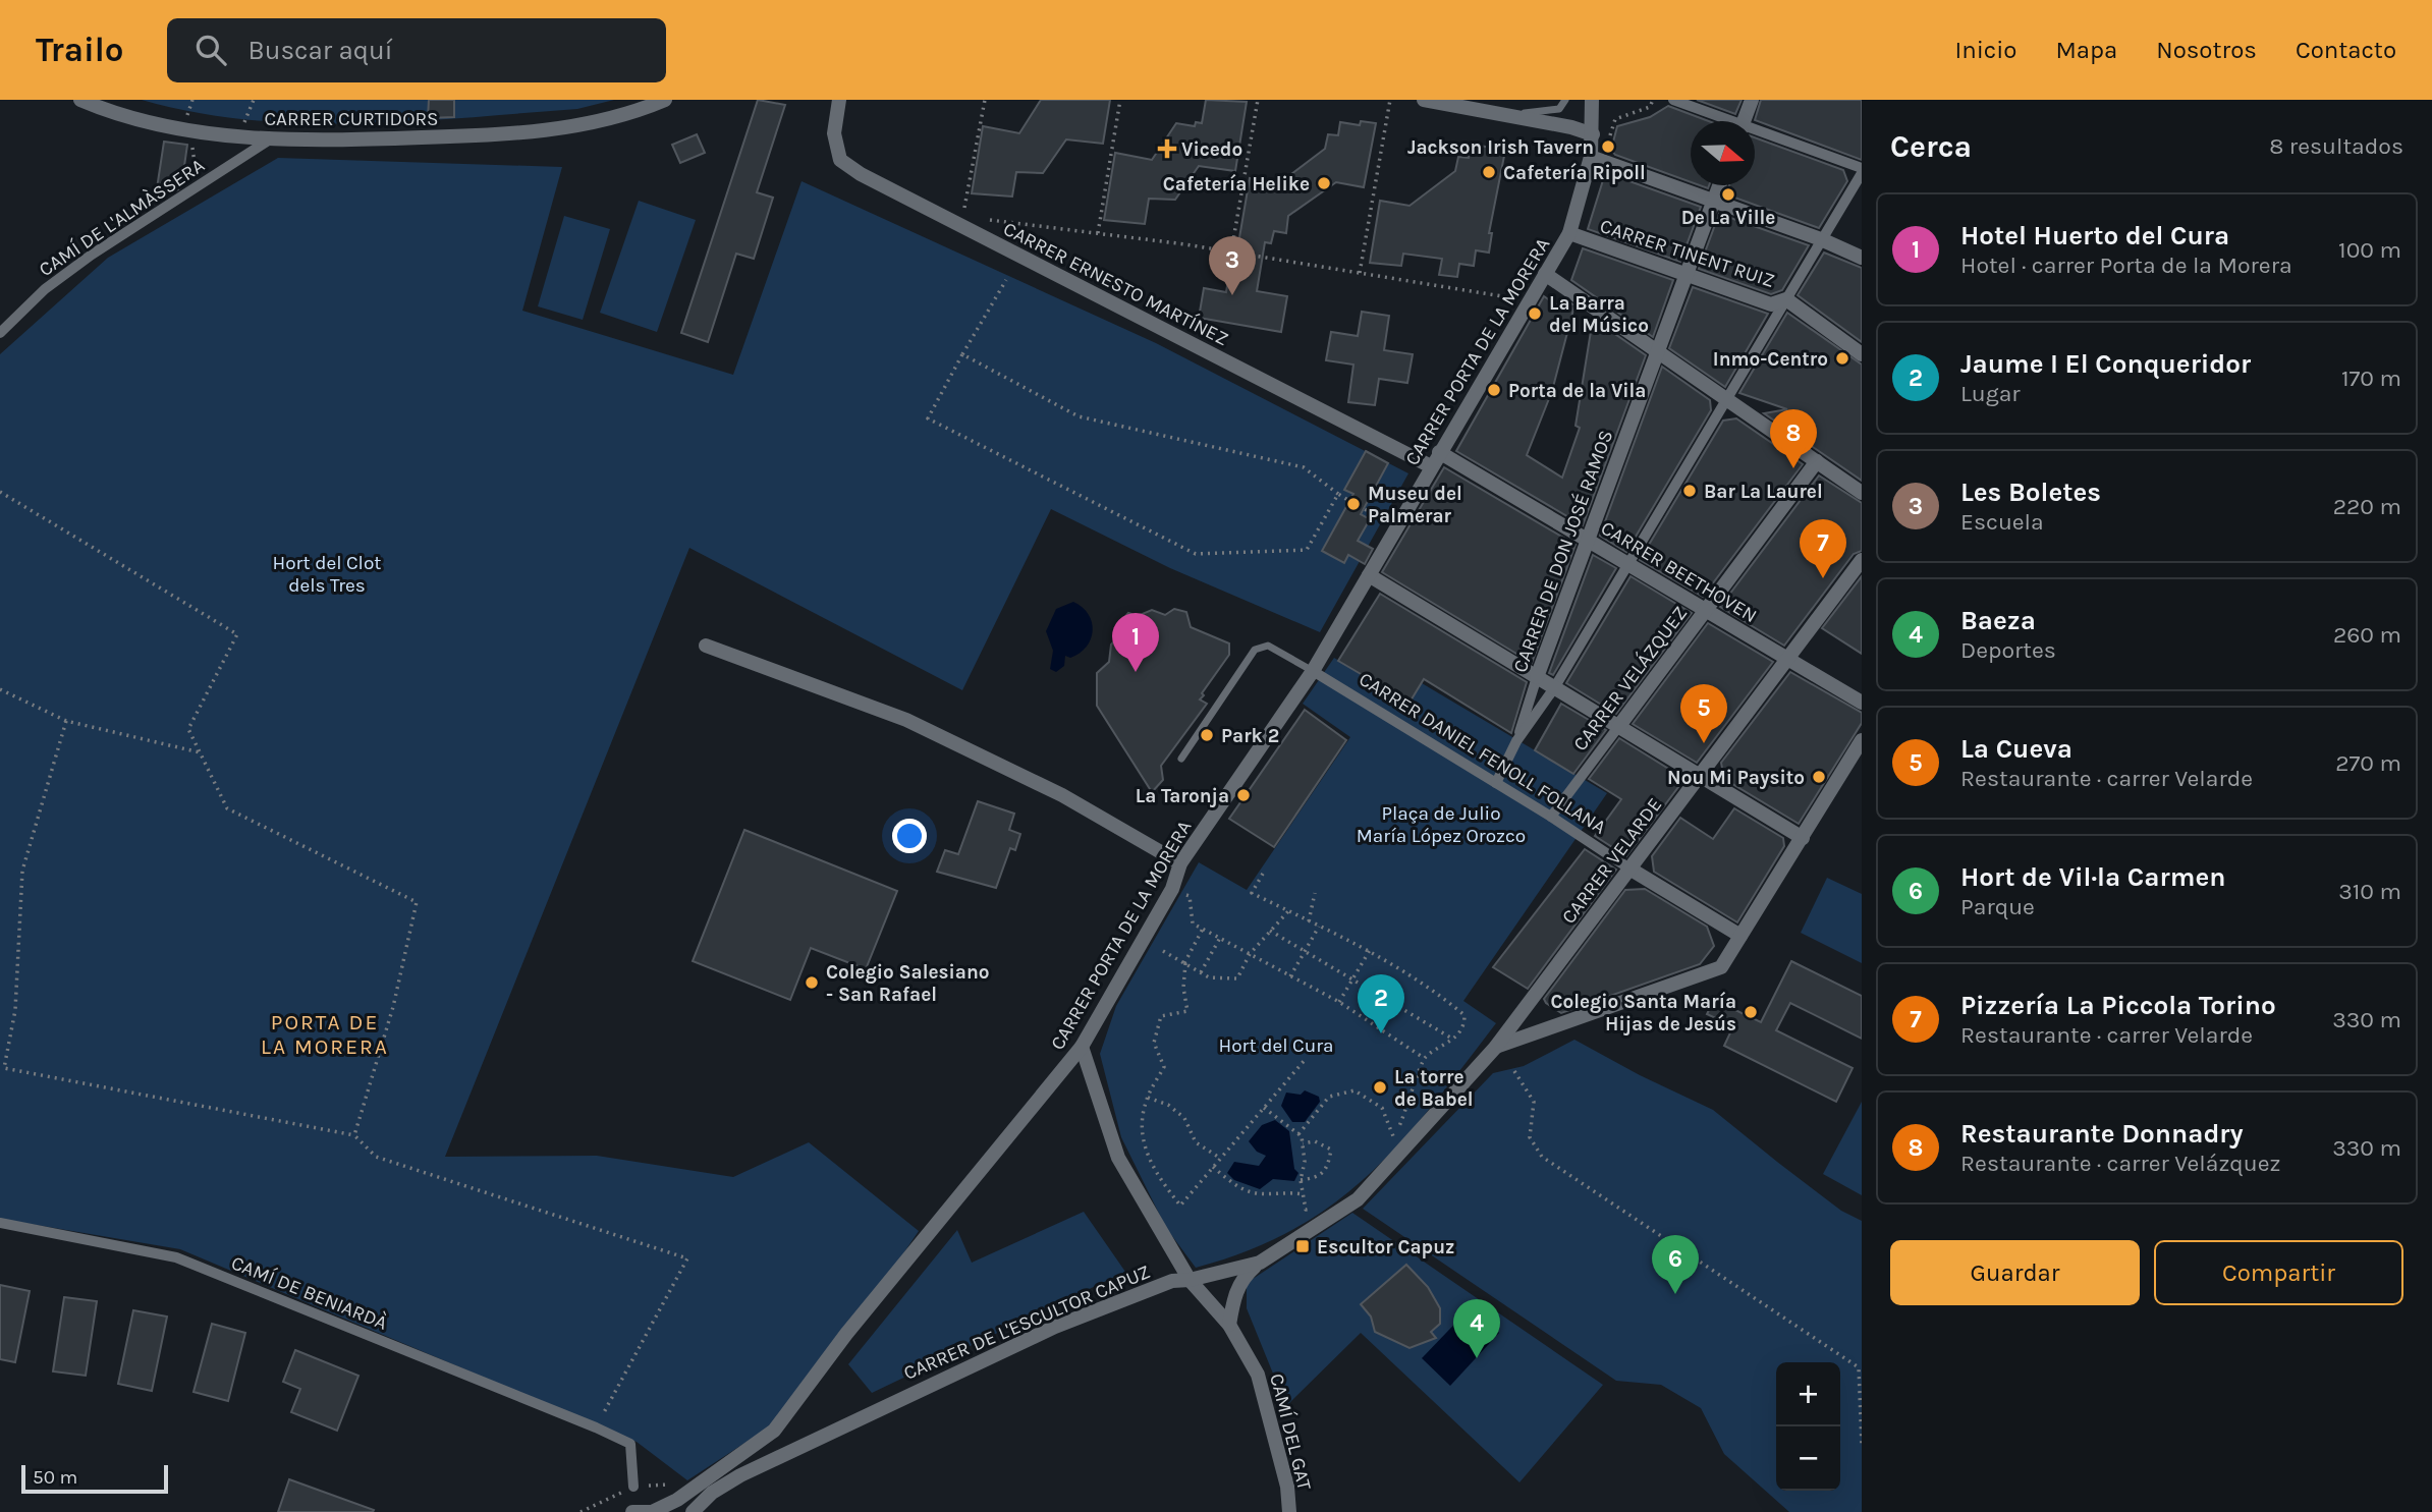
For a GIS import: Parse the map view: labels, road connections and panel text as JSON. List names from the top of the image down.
{
  "streets": {
    "street": [
      "CARRER CURTIDORS",
      "CAMÍ DE L'ALMÀSSERA",
      "CARRER TINENT RUIZ",
      "CARRER ERNESTO MARTÍNEZ",
      "CARRER PORTA DE LA MORERA",
      "CARRER DE DON JOSÉ RAMOS",
      "CARRER BEETHOVEN",
      "CARRER VELÁZQUEZ",
      "CARRER DANIEL FENOLL FOLLANA",
      "CARRER VELARDE",
      "CAMÍ DE BENIARDÀ",
      "CARRER DE L'ESCULTOR CAPUZ",
      "CAMÍ DEL GAT"
    ]
  },
  "crossings": [
    ["CARRER CURTIDORS", "CAMÍ DE L'ALMÀSSERA"],
    ["CARRER TINENT RUIZ", "CARRER PORTA DE LA MORERA"],
    ["CARRER TINENT RUIZ", "CARRER DE DON JOSÉ RAMOS"],
    ["CARRER ERNESTO MARTÍNEZ", "CARRER PORTA DE LA MORERA"],
    ["CARRER PORTA DE LA MORERA", "CARRER BEETHOVEN"],
    ["CARRER PORTA DE LA MORERA", "CARRER DANIEL FENOLL FOLLANA"],
    ["CARRER PORTA DE LA MORERA", "CAMÍ DEL GAT"],
    ["CARRER DE DON JOSÉ RAMOS", "CARRER BEETHOVEN"],
    ["CARRER BEETHOVEN", "CARRER VELÁZQUEZ"],
    ["CARRER BEETHOVEN", "CARRER VELARDE"],
    ["CARRER VELÁZQUEZ", "CARRER DANIEL FENOLL FOLLANA"],
    ["CARRER DANIEL FENOLL FOLLANA", "CARRER VELARDE"],
    ["CARRER DANIEL FENOLL FOLLANA", "CARRER DE L'ESCULTOR CAPUZ"],
    ["CARRER VELARDE", "CARRER DE L'ESCULTOR CAPUZ"],
    ["CARRER DE L'ESCULTOR CAPUZ", "CAMÍ DEL GAT"]
  ],
  "districts": ["PORTA DE LA MORERA"],
  "parks": ["Hort del Clot dels Tres", "Plaça de Julio María López Orozco", "Hort del Cura"],
  "places": {
    "other": [
      "Jackson Irish Tavern",
      "Cafetería Ripoll",
      "Cafetería Helike",
      "De La Ville",
      "La Barra del Músico",
      "Inmo-Centro",
      "Porta de la Vila",
      "Bar La Laurel",
      "Museu del Palmerar",
      "Park 2",
      "Nou Mi Paysito",
      "La Taronja",
      "Colegio Salesiano - San Rafael",
      "Colegio Santa María Hijas de Jesús",
      "La torre de Babel"
    ],
    "health": ["Vicedo"],
    "transit": ["Escultor Capuz"]
  },
  "scale_bar": "50 m",
  "north": "right",
  "page": {
    "header": "Trailo",
    "search": "Buscar aquí",
    "nav": [
      "Inicio",
      "Mapa",
      "Nosotros",
      "Contacto"
    ],
    "heading": ["Cerca", "8 resultados"],
    "list": [
      {
        "mark": "1",
        "name": "Hotel Huerto del Cura",
        "note": "Hotel · carrer Porta de la Morera",
        "value": "100 m"
      },
      {
        "mark": "2",
        "name": "Jaume I El Conqueridor",
        "note": "Lugar",
        "value": "170 m"
      },
      {
        "mark": "3",
        "name": "Les Boletes",
        "note": "Escuela",
        "value": "220 m"
      },
      {
        "mark": "4",
        "name": "Baeza",
        "note": "Deportes",
        "value": "260 m"
      },
      {
        "mark": "5",
        "name": "La Cueva",
        "note": "Restaurante · carrer Velarde",
        "value": "270 m"
      },
      {
        "mark": "6",
        "name": "Hort de Vil·la Carmen",
        "note": "Parque",
        "value": "310 m"
      },
      {
        "mark": "7",
        "name": "Pizzería La Piccola Torino",
        "note": "Restaurante · carrer Velarde",
        "value": "330 m"
      },
      {
        "mark": "8",
        "name": "Restaurante Donnadry",
        "note": "Restaurante · carrer Velázquez",
        "value": "330 m"
      }
    ],
    "pins": [
      "3",
      "8",
      "7",
      "1",
      "5",
      "2",
      "6",
      "4"
    ],
    "buttons": ["Guardar", "Compartir"],
    "map_buttons": ["+", "−"],
    "scale": "50 m"
  }
}
